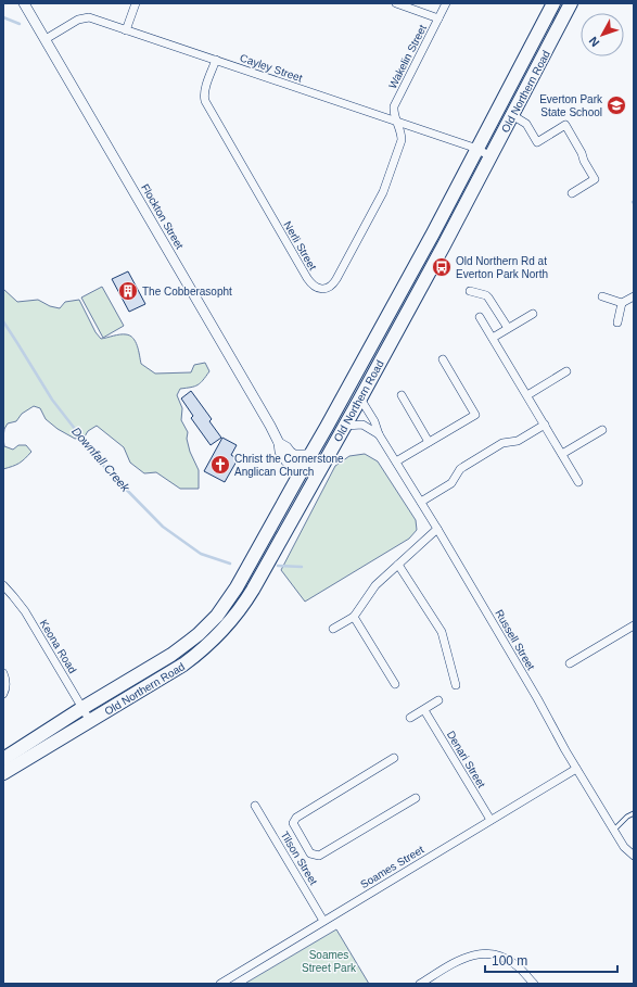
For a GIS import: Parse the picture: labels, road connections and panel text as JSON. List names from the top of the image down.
{
  "streets": {
    "highway": ["Old Northern Road"],
    "street": [
      "Wakelin Street",
      "Cayley Street",
      "Flockton Street",
      "Nerli Street",
      "Russell Street",
      "Keona Road",
      "Denari Street",
      "Tilson Street",
      "Soames Street"
    ]
  },
  "crossings": [
    ["Wakelin Street", "Cayley Street"],
    ["Wakelin Street", "Nerli Street"],
    ["Cayley Street", "Old Northern Road"],
    ["Cayley Street", "Flockton Street"],
    ["Cayley Street", "Nerli Street"],
    ["Old Northern Road", "Flockton Street"],
    ["Old Northern Road", "Russell Street"],
    ["Old Northern Road", "Keona Road"],
    ["Russell Street", "Soames Street"],
    ["Denari Street", "Soames Street"],
    ["Tilson Street", "Soames Street"]
  ],
  "water": ["Downfall Creek"],
  "parks": ["Soames Street Park"],
  "places": {
    "school or university": ["Everton Park State School"],
    "bus stop": ["Old Northern Rd at Everton Park North"],
    "building": ["The Cobberasopht"],
    "church": ["Christ the Cornerstone Anglican Church"]
  },
  "scale_bar": "100 m",
  "north": "bottom left"
}
